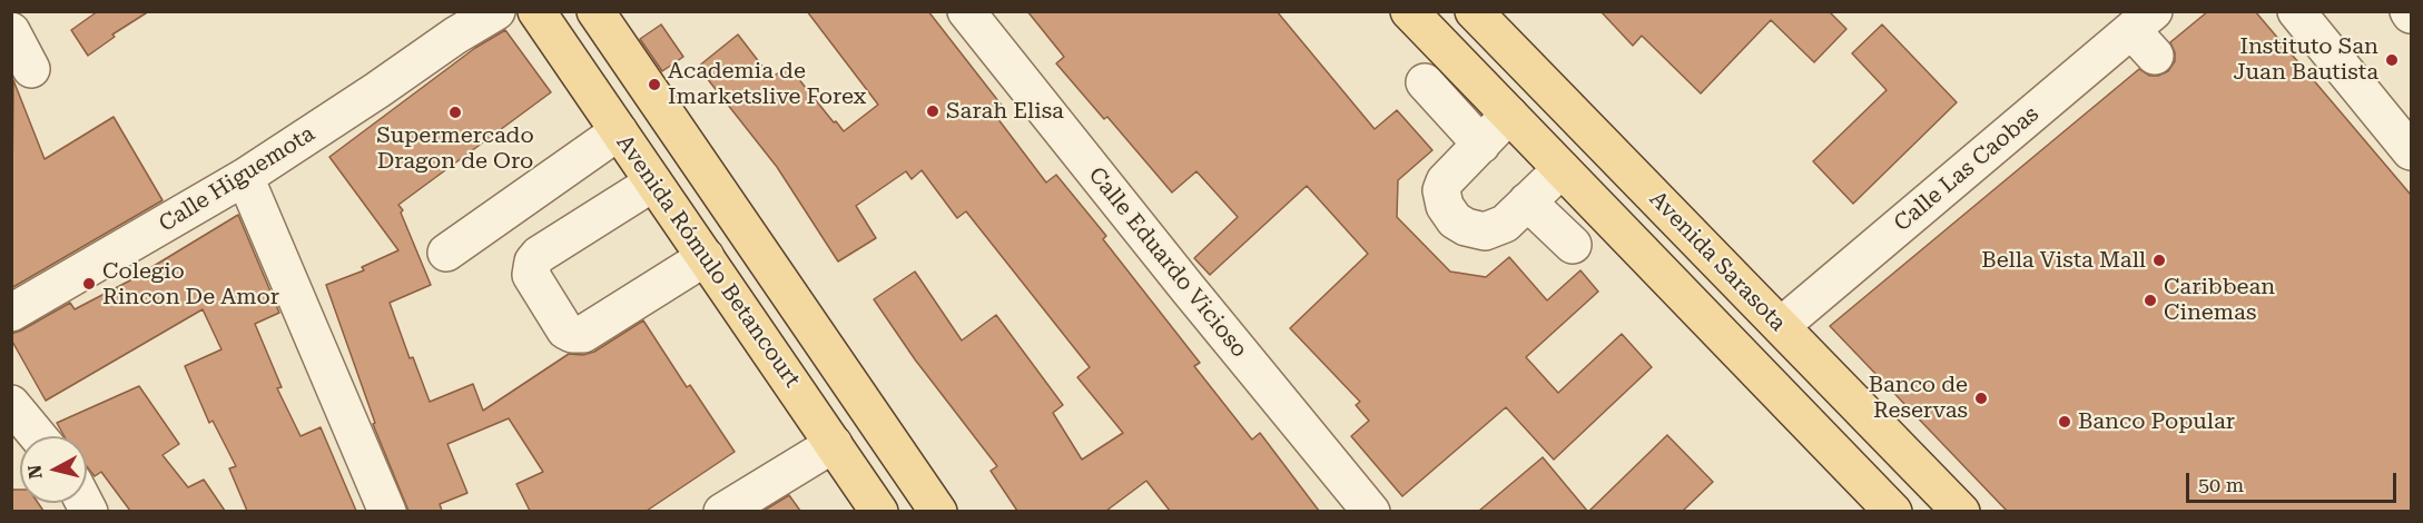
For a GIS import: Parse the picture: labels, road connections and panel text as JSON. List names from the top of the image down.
{
  "streets": {
    "main road": ["Avenida Rómulo Betancourt", "Avenida Sarasota"],
    "street": ["Calle Las Caobas", "Calle Higuemota", "Calle Eduardo Vicioso"]
  },
  "crossings": [
    ["Calle Las Caobas", "Avenida Sarasota"]
  ],
  "places": [
    "Instituto San Juan Bautista",
    "Academia de Imarketslive Forex",
    "Sarah Elisa",
    "Supermercado Dragon de Oro",
    "Bella Vista Mall",
    "Colegio Rincon De Amor",
    "Caribbean Cinemas",
    "Banco de Reservas",
    "Banco Popular"
  ],
  "scale_bar": "50 m",
  "north": "left"
}
